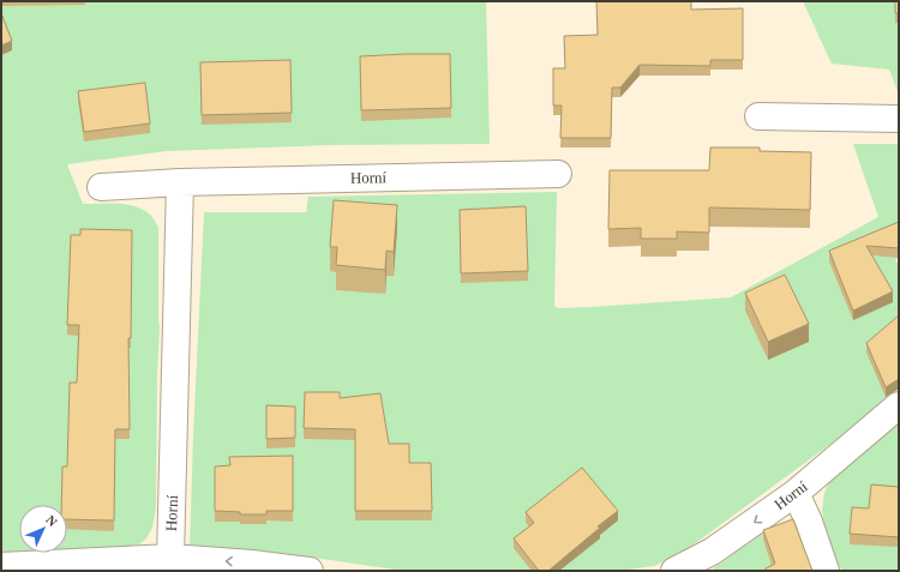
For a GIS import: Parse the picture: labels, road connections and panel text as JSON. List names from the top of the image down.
{
  "streets": {
    "street": ["Horní"]
  },
  "north": "top right"
}
